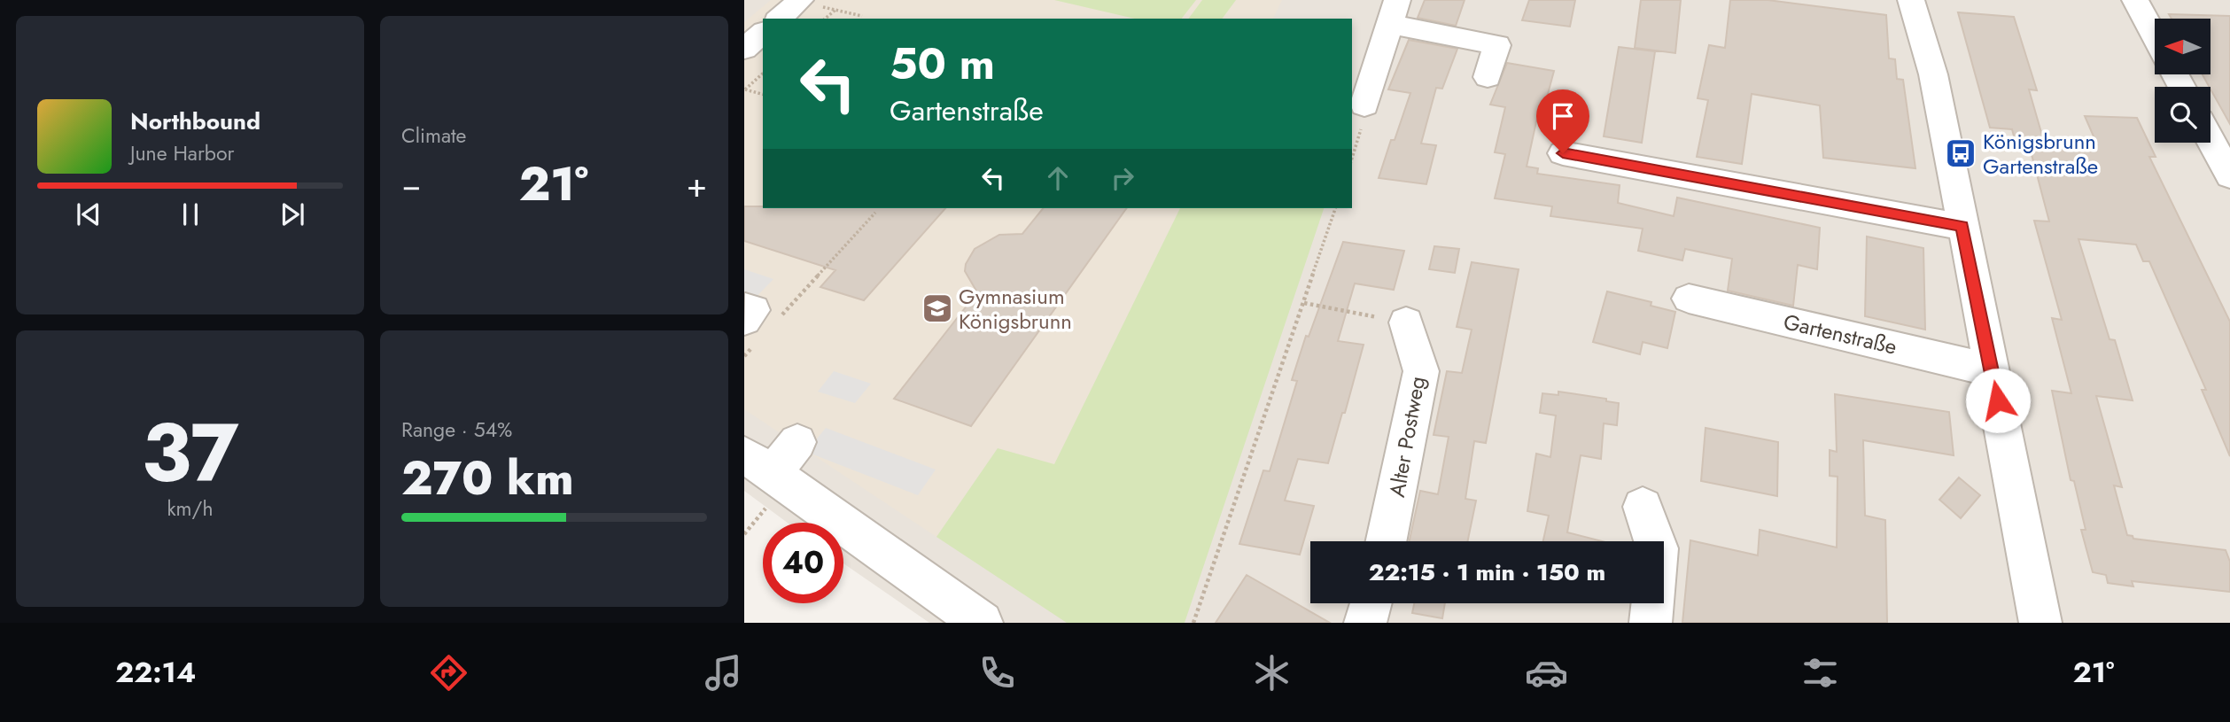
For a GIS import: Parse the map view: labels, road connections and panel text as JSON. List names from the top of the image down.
{
  "streets": {
    "street": ["Gartenstraße", "Alter Postweg"]
  },
  "places": {
    "bus stop": ["Königsbrunn Gartenstraße"],
    "school or university": ["Gymnasium Königsbrunn"]
  },
  "north": "left",
  "page": {
    "tile": [
      "Climate",
      ["37", "km/h"],
      ["Range · 54%", "270 km"]
    ],
    "turn": ["50 m", "Gartenstraße"],
    "song": ["Northbound", "June Harbor"],
    "heat": ["−", "21°", "+"],
    "limit": "40",
    "trip": "22:15 · 1 min · 150 m",
    "tabs": ["22:14", "21°"]
  }
}
